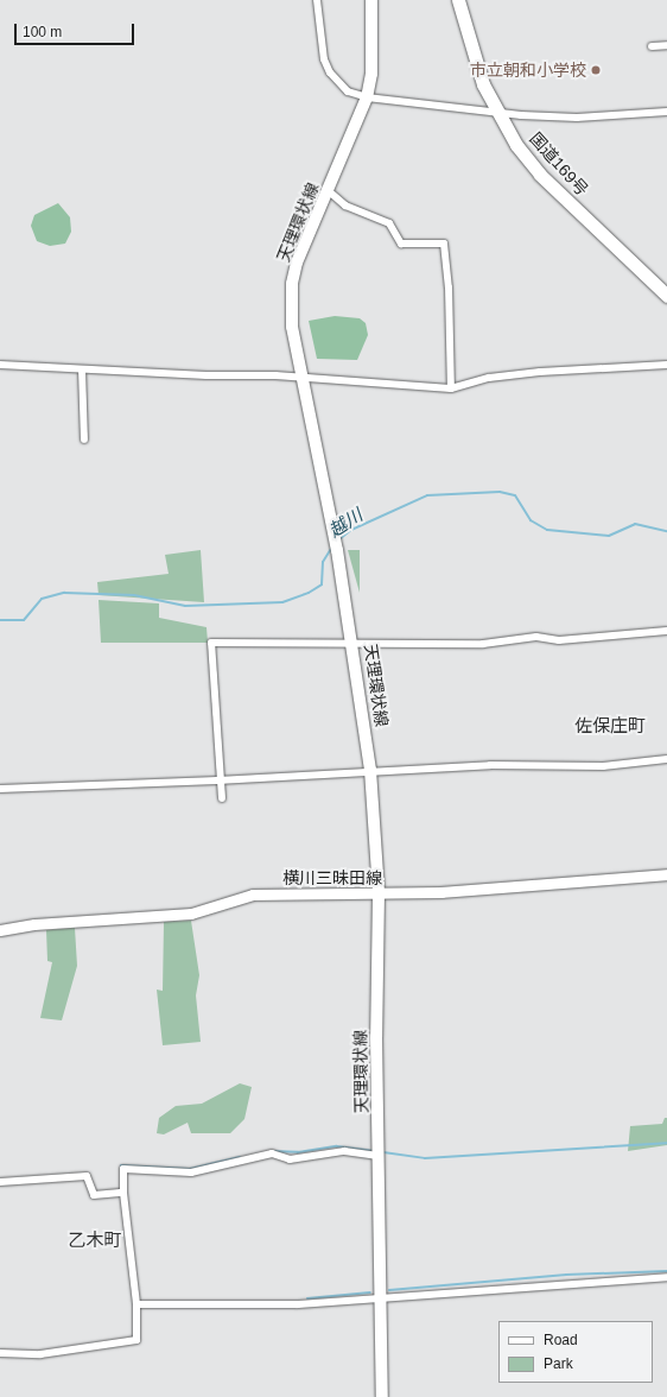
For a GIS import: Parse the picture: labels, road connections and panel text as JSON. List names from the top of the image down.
{
  "streets": {
    "highway": ["国道169号"],
    "main road": ["天理環状線", "横川三昧田線"]
  },
  "crossings": [
    ["天理環状線", "横川三昧田線"]
  ],
  "districts": ["佐保庄町", "乙木町"],
  "water": ["越川"],
  "places": ["市立朝和小学校"],
  "legend": ["Road", "Park"],
  "scale_bar": "100 m"
}
